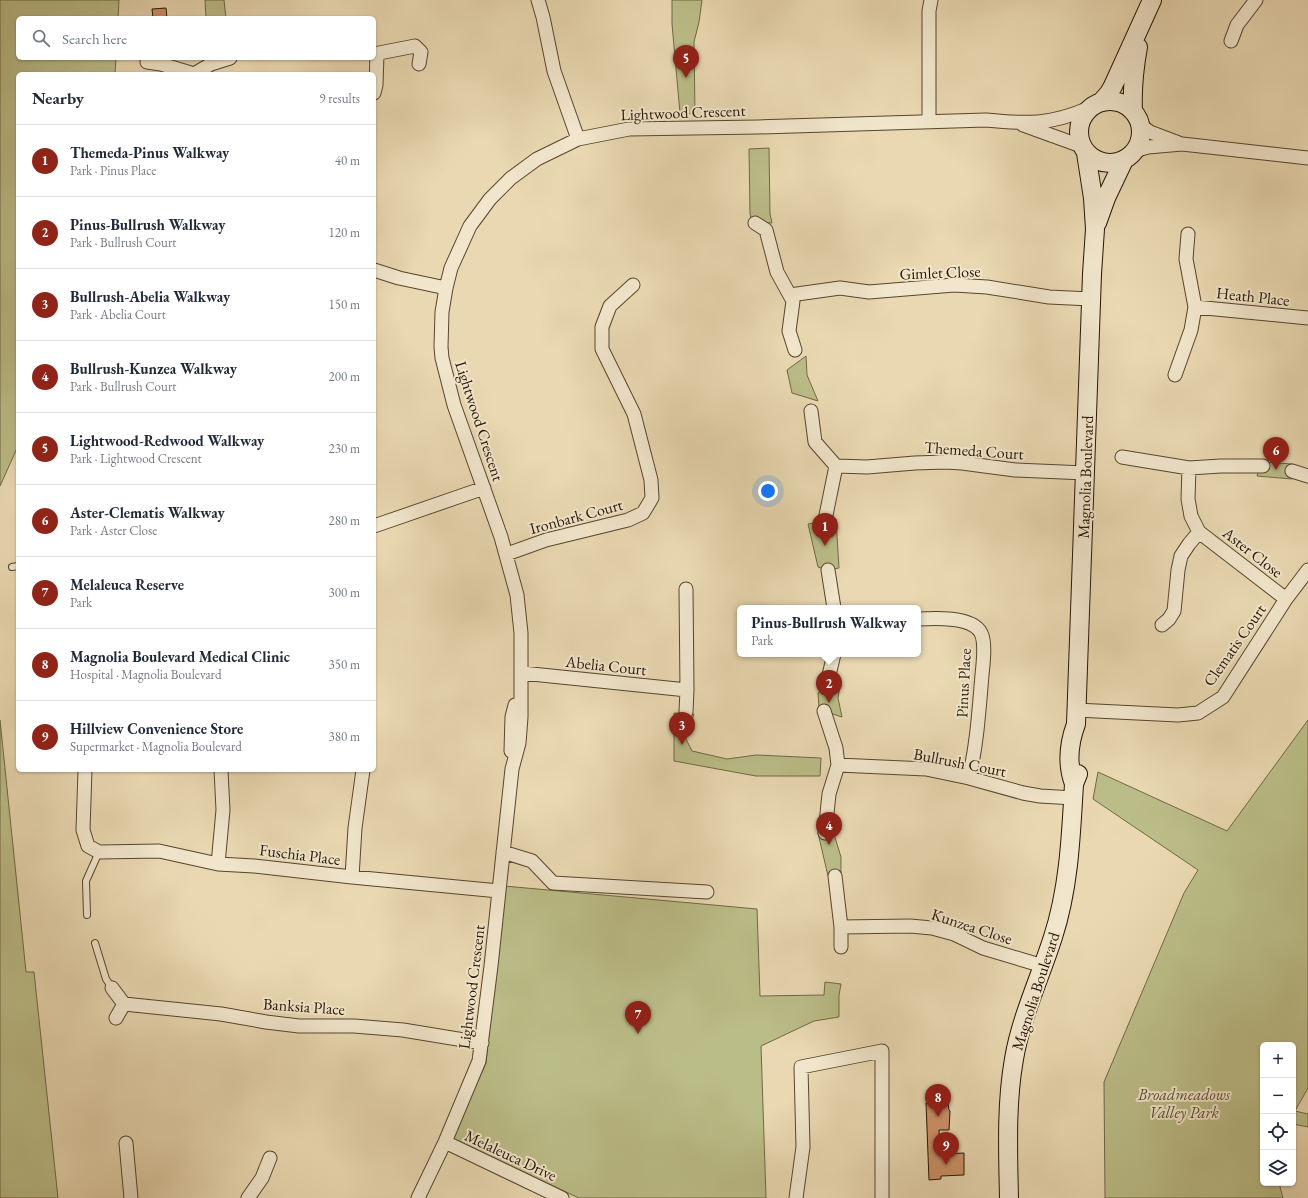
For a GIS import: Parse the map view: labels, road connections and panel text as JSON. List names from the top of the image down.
{
  "streets": {
    "street": [
      "Lightwood Crescent",
      "Gimlet Close",
      "Heath Place",
      "Themeda Court",
      "Magnolia Boulevard",
      "Ironbark Court",
      "Aster Close",
      "Clematis Court",
      "Abelia Court",
      "Pinus Place",
      "Bullrush Court",
      "Fuschia Place",
      "Kunzea Close",
      "Banksia Place",
      "Melaleuca Drive"
    ]
  },
  "crossings": [
    ["Lightwood Crescent", "Magnolia Boulevard"],
    ["Lightwood Crescent", "Ironbark Court"],
    ["Lightwood Crescent", "Abelia Court"],
    ["Lightwood Crescent", "Fuschia Place"],
    ["Lightwood Crescent", "Banksia Place"],
    ["Lightwood Crescent", "Melaleuca Drive"],
    ["Gimlet Close", "Magnolia Boulevard"],
    ["Themeda Court", "Magnolia Boulevard"],
    ["Magnolia Boulevard", "Clematis Court"],
    ["Magnolia Boulevard", "Bullrush Court"],
    ["Magnolia Boulevard", "Kunzea Close"],
    ["Aster Close", "Clematis Court"],
    ["Pinus Place", "Bullrush Court"]
  ],
  "parks": ["Broadmeadows Valley Park"],
  "page": {
    "search": "Search here",
    "pins": [
      "5",
      "6",
      "1",
      "2",
      "3",
      "4",
      "7",
      "8",
      "9"
    ],
    "heading": ["Nearby", "9 results"],
    "list": [
      {
        "mark": "1",
        "name": "Themeda-Pinus Walkway",
        "note": "Park · Pinus Place",
        "value": "40 m"
      },
      {
        "mark": "2",
        "name": "Pinus-Bullrush Walkway",
        "note": "Park · Bullrush Court",
        "value": "120 m"
      },
      {
        "mark": "3",
        "name": "Bullrush-Abelia Walkway",
        "note": "Park · Abelia Court",
        "value": "150 m"
      },
      {
        "mark": "4",
        "name": "Bullrush-Kunzea Walkway",
        "note": "Park · Bullrush Court",
        "value": "200 m"
      },
      {
        "mark": "5",
        "name": "Lightwood-Redwood Walkway",
        "note": "Park · Lightwood Crescent",
        "value": "230 m"
      },
      {
        "mark": "6",
        "name": "Aster-Clematis Walkway",
        "note": "Park · Aster Close",
        "value": "280 m"
      },
      {
        "mark": "7",
        "name": "Melaleuca Reserve",
        "note": "Park",
        "value": "300 m"
      },
      {
        "mark": "8",
        "name": "Magnolia Boulevard Medical Clinic",
        "note": "Hospital · Magnolia Boulevard",
        "value": "350 m"
      },
      {
        "mark": "9",
        "name": "Hillview Convenience Store",
        "note": "Supermarket · Magnolia Boulevard",
        "value": "380 m"
      }
    ],
    "popup": ["Pinus-Bullrush Walkway", "Park"],
    "map_buttons": ["+", "−"]
  }
}
